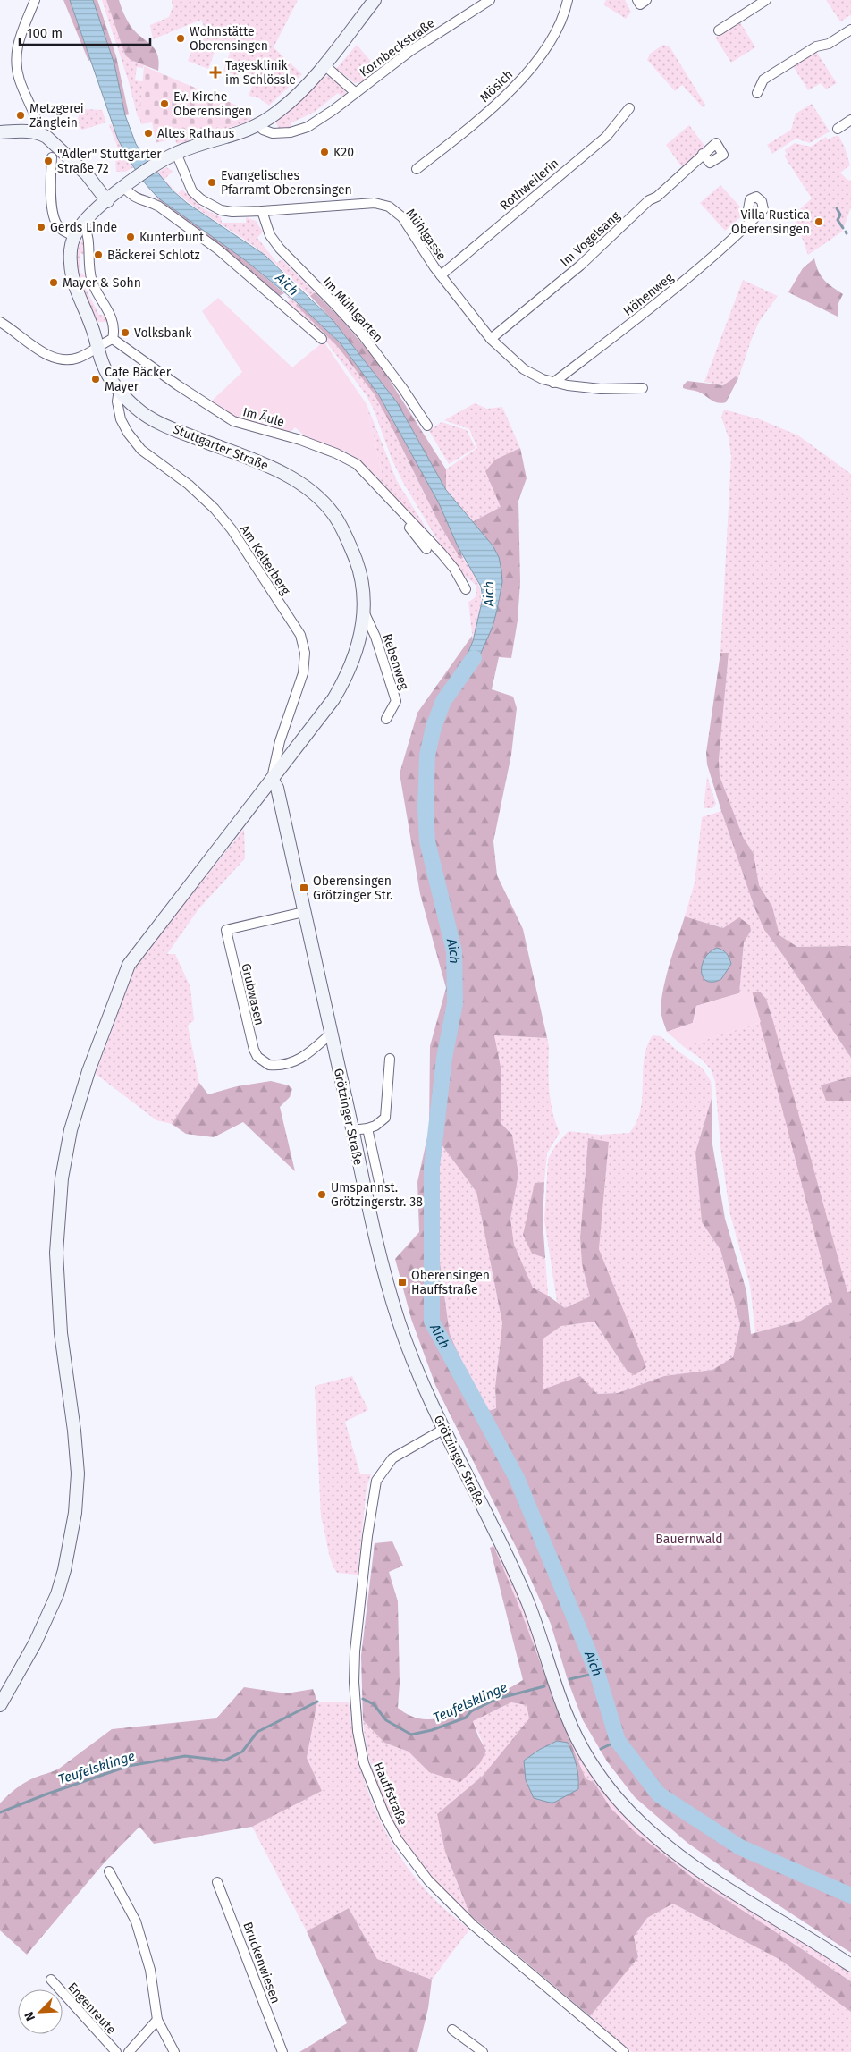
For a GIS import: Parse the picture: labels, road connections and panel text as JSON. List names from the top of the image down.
{
  "streets": {
    "main road": ["Stuttgarter Straße", "Grötzinger Straße"],
    "street": [
      "Kornbeckstraße",
      "Mösich",
      "Rothweilerin",
      "Mühlgasse",
      "Im Vogelsang",
      "Höhenweg",
      "Im Mühlgarten",
      "Im Äule",
      "Am Kelterberg",
      "Rebenweg",
      "Grubwasen",
      "Hauffstraße",
      "Bruckenwiesen",
      "Engenreute"
    ]
  },
  "crossings": [
    ["Kornbeckstraße", "Stuttgarter Straße"],
    ["Rothweilerin", "Mühlgasse"],
    ["Mühlgasse", "Im Vogelsang"],
    ["Mühlgasse", "Höhenweg"],
    ["Mühlgasse", "Im Mühlgarten"],
    ["Mühlgasse", "Stuttgarter Straße"],
    ["Stuttgarter Straße", "Am Kelterberg"],
    ["Stuttgarter Straße", "Rebenweg"],
    ["Stuttgarter Straße", "Grötzinger Straße"],
    ["Am Kelterberg", "Grötzinger Straße"],
    ["Grubwasen", "Grötzinger Straße"],
    ["Grötzinger Straße", "Hauffstraße"]
  ],
  "water": ["Aich", "Teufelsklinge"],
  "parks": ["Bauernwald"],
  "places": {
    "other": [
      "Wohnstätte Oberensingen",
      "Ev. Kirche Oberensingen",
      "Metzgerei Zänglein",
      "Altes Rathaus",
      "K20",
      "\"Adler\" Stuttgarter Straße 72",
      "Evangelisches Pfarramt Oberensingen",
      "Villa Rustica Oberensingen",
      "Gerds Linde",
      "Kunterbunt",
      "Bäckerei Schlotz",
      "Mayer & Sohn",
      "Volksbank",
      "Cafe Bäcker Mayer",
      "Umspannst. Grötzingerstr. 38"
    ],
    "health": ["Tagesklinik im Schlössle"],
    "transit": ["Oberensingen Grötzinger Str.", "Oberensingen Hauffstraße"]
  },
  "scale_bar": "100 m",
  "north": "bottom left"
}
